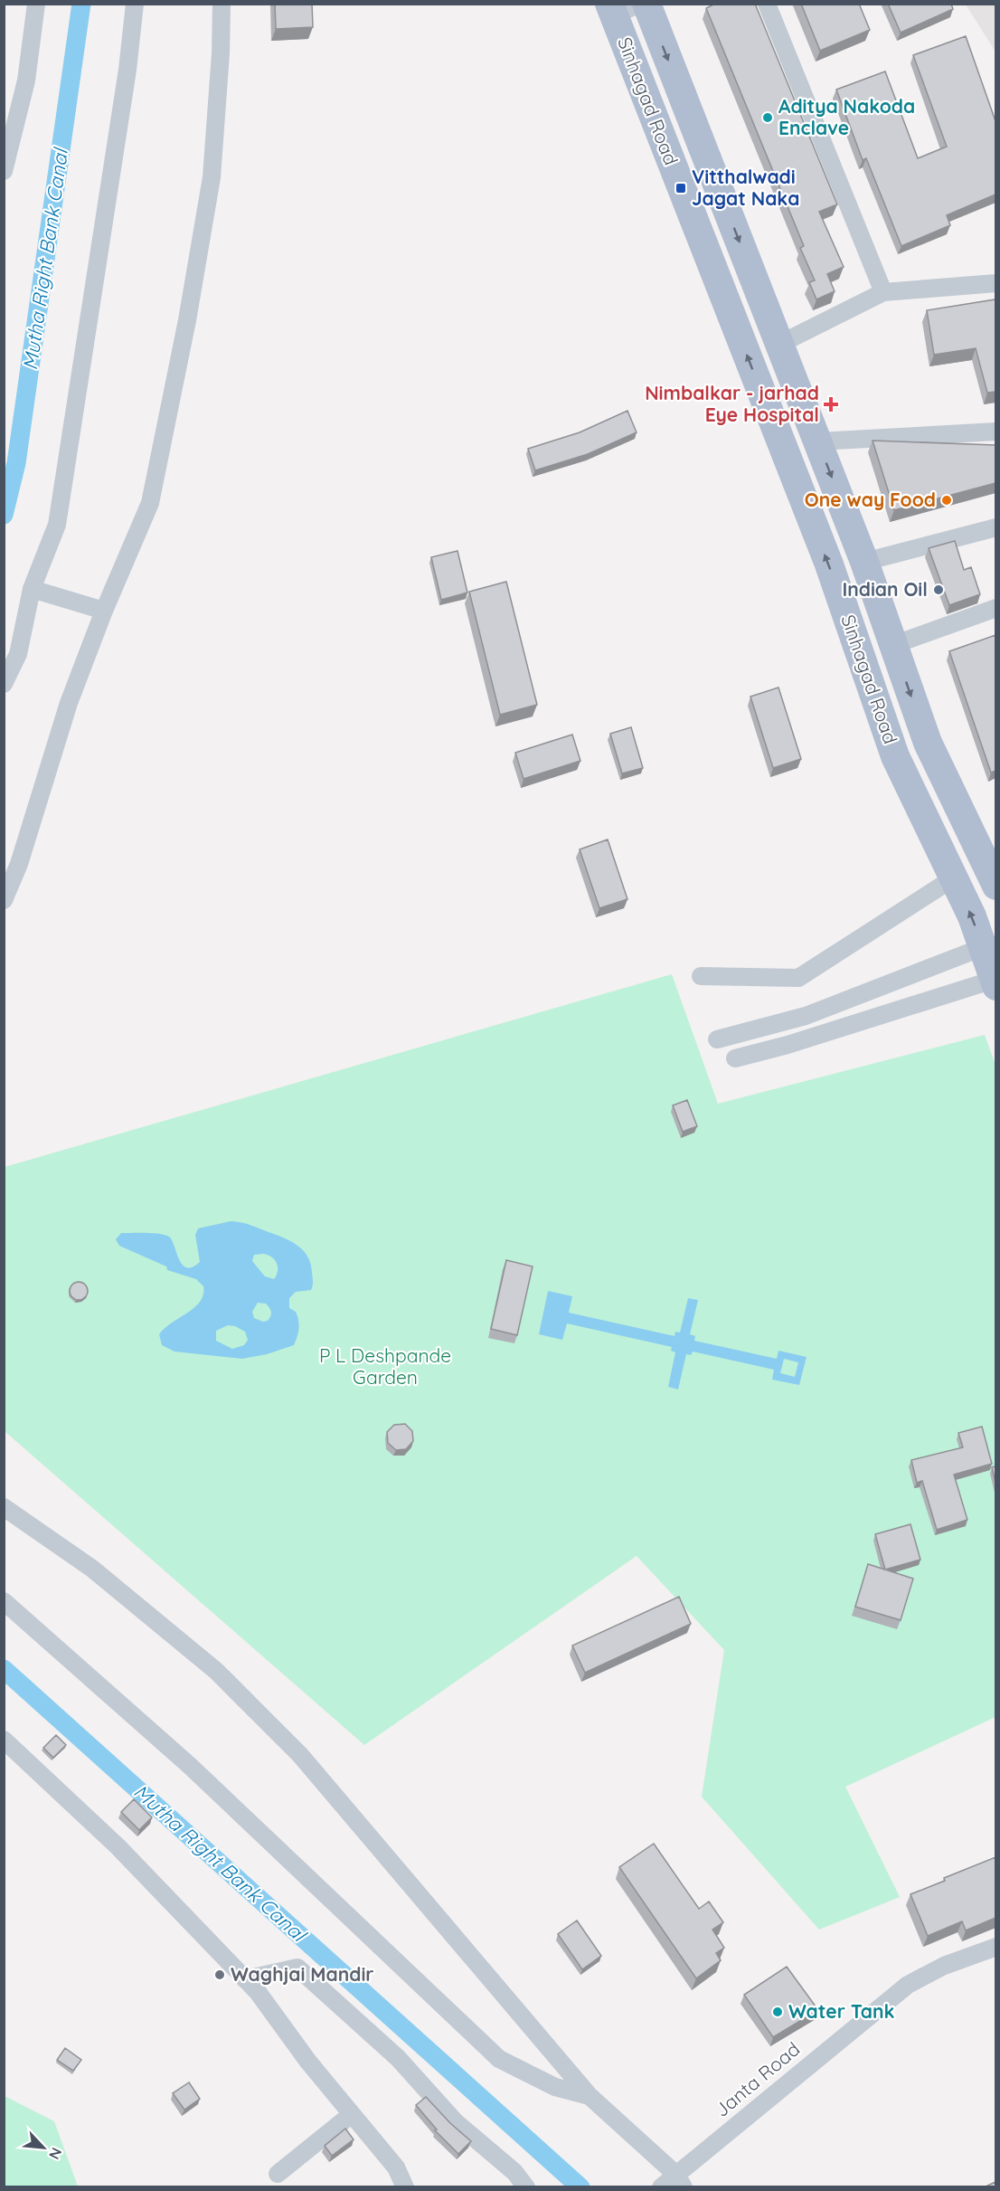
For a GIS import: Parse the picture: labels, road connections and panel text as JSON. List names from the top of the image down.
{
  "streets": {
    "main road": ["Sinhagad Road"],
    "street": ["Janta Road"]
  },
  "water": ["Mutha Right Bank Canal"],
  "parks": ["P L Deshpande Garden"],
  "places": {
    "other": [
      "Aditya Nakoda Enclave",
      "One way Food",
      "Indian Oil",
      "Waghjai Mandir",
      "Water Tank"
    ],
    "transit": ["Vitthalwadi Jagat Naka"],
    "health": ["Nimbalkar - jarhad Eye Hospital"]
  },
  "north": "bottom right"
}
